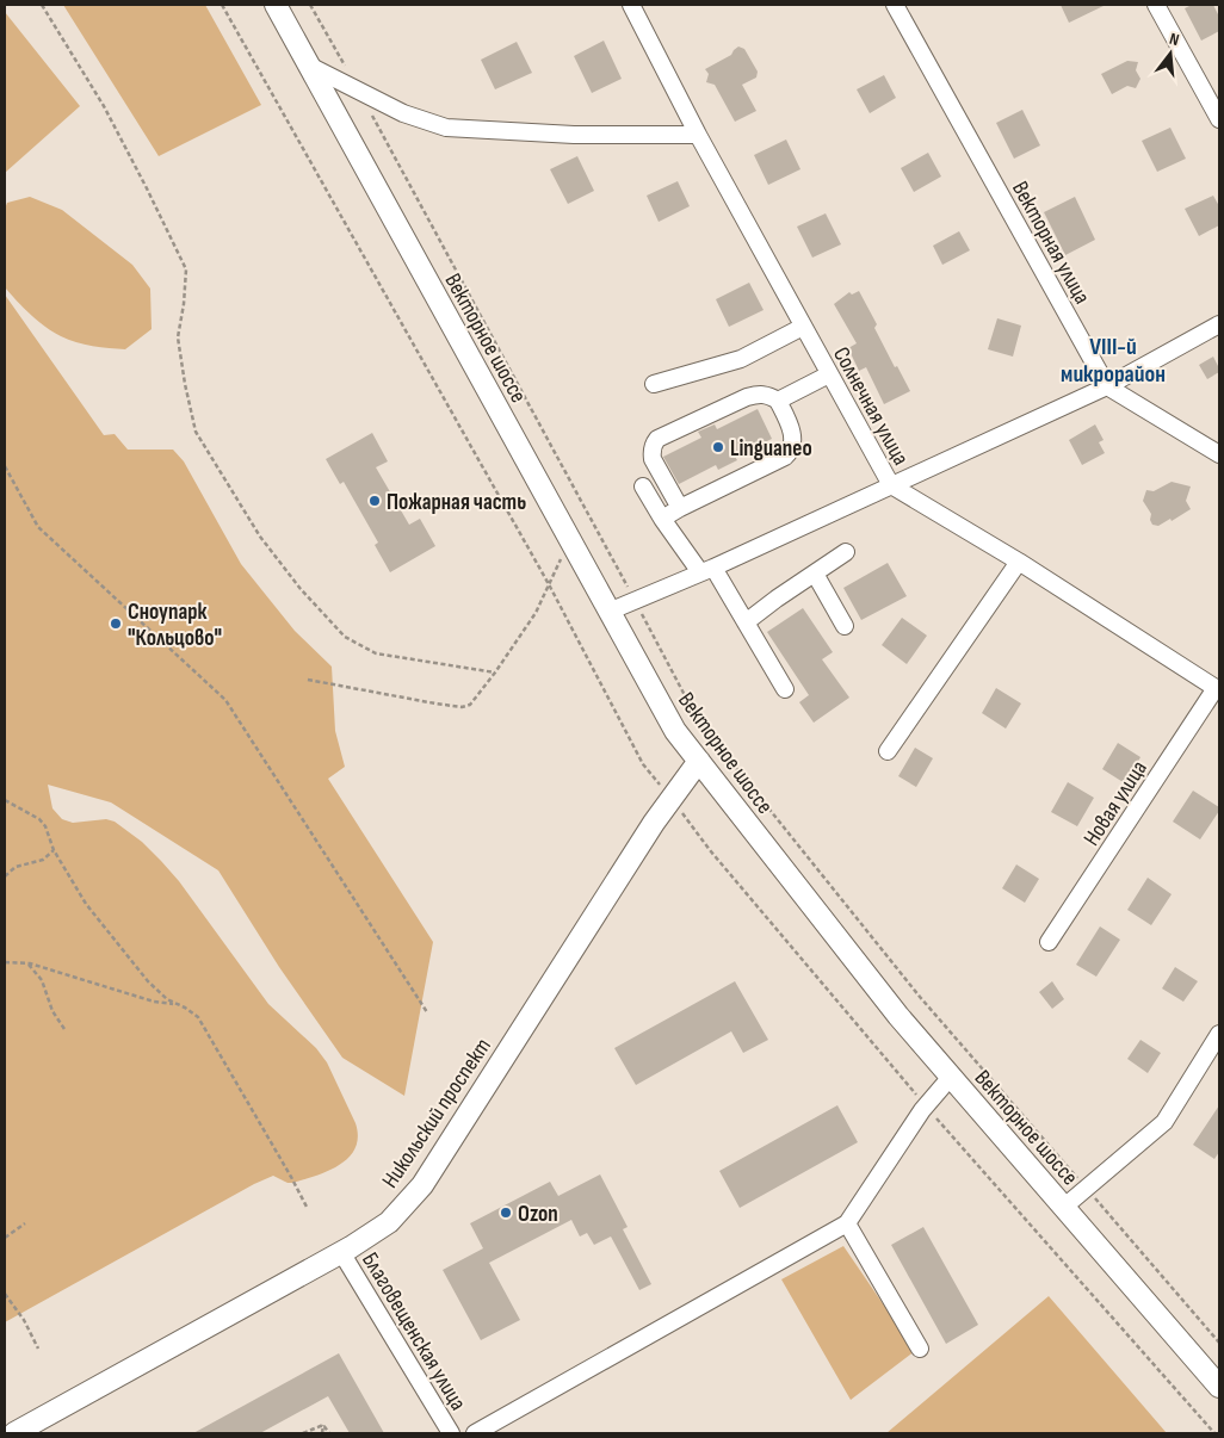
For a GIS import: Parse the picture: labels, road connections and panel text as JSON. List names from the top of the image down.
{
  "streets": {
    "main road": ["Векторное шоссе", "Никольский проспект"],
    "street": [
      "Векторная улица",
      "Солнечная улица",
      "Новая улица",
      "Благовещенская улица"
    ]
  },
  "crossings": [
    ["Векторное шоссе", "Никольский проспект"],
    ["Солнечная улица", "Новая улица"],
    ["Никольский проспект", "Благовещенская улица"]
  ],
  "districts": ["VIII-й микрорайон"],
  "places": [
    "Linguaneo",
    "Пожарная часть",
    "Сноупарк \"Кольцово\"",
    "Ozon"
  ],
  "north": "top"
}
